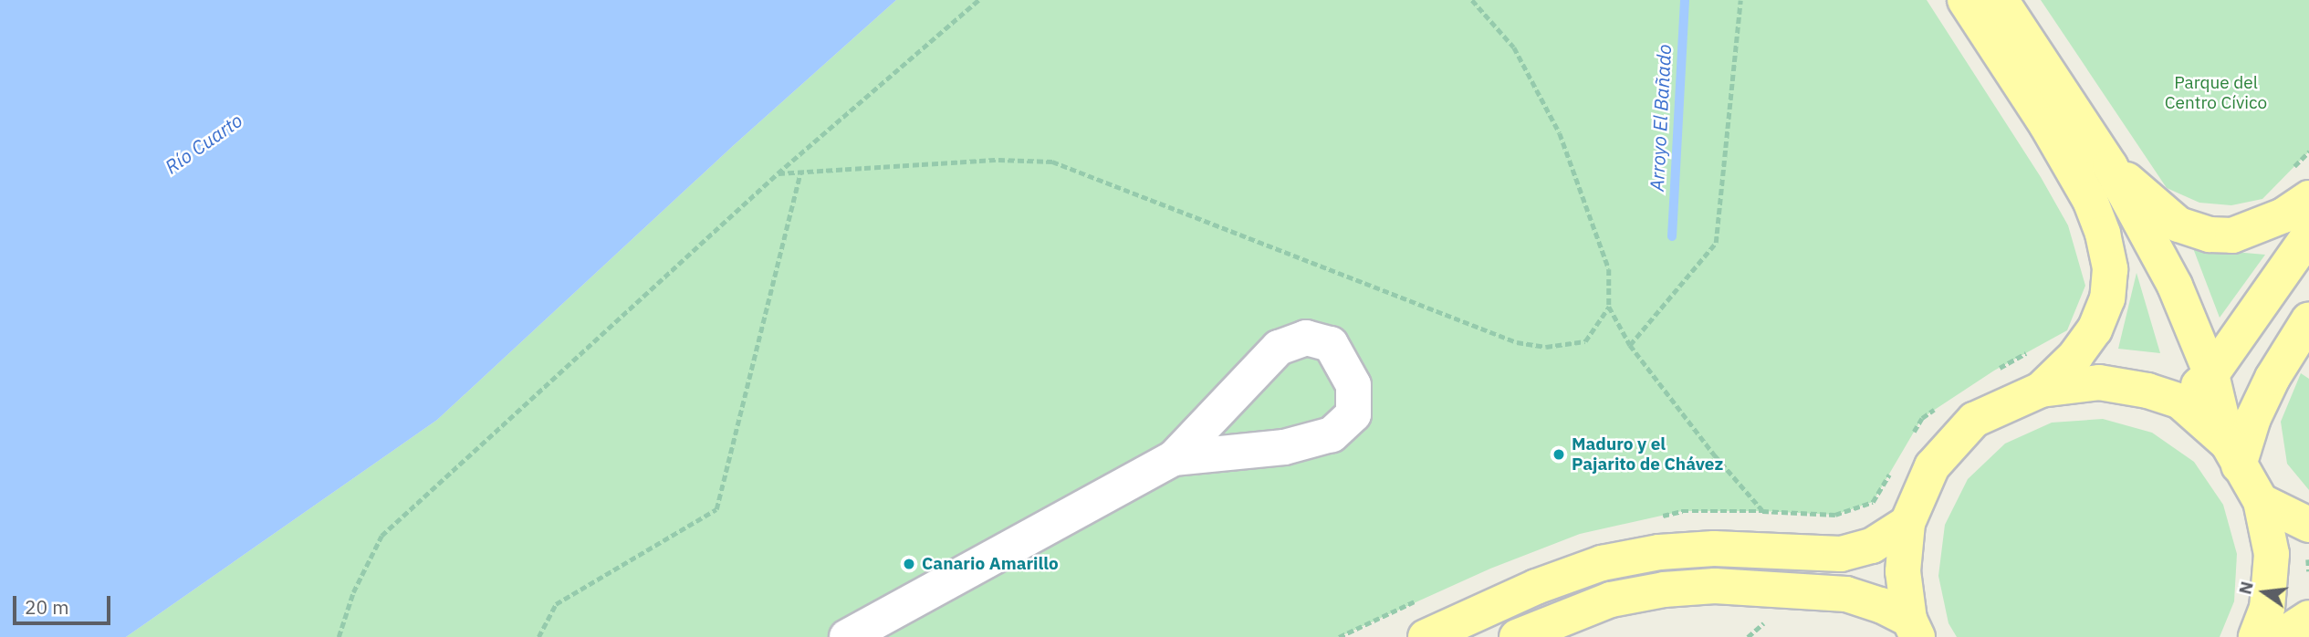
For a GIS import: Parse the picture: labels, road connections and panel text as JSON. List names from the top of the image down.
{
  "water": ["Arroyo El Bañado", "Río Cuarto"],
  "parks": ["Parque del Centro Cívico"],
  "places": ["Maduro y el Pajarito de Chávez", "Canario Amarillo"],
  "scale_bar": "20 m",
  "north": "left"
}
